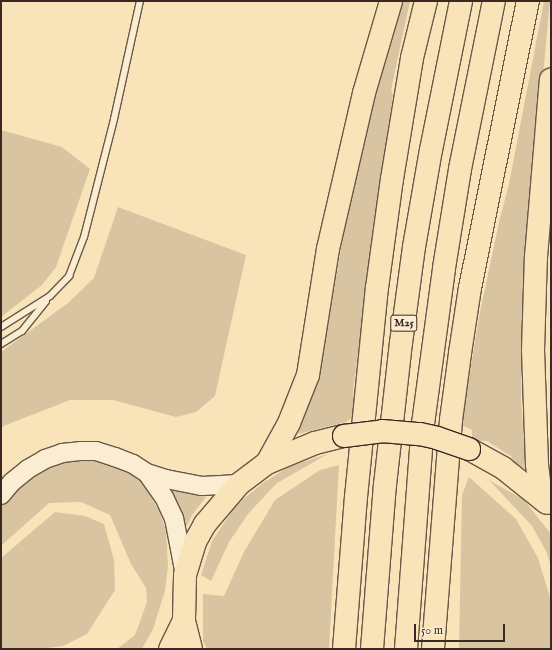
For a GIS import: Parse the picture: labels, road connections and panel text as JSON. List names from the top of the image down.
{
  "streets": {
    "highway": ["M25"]
  },
  "scale_bar": "50 m"
}
